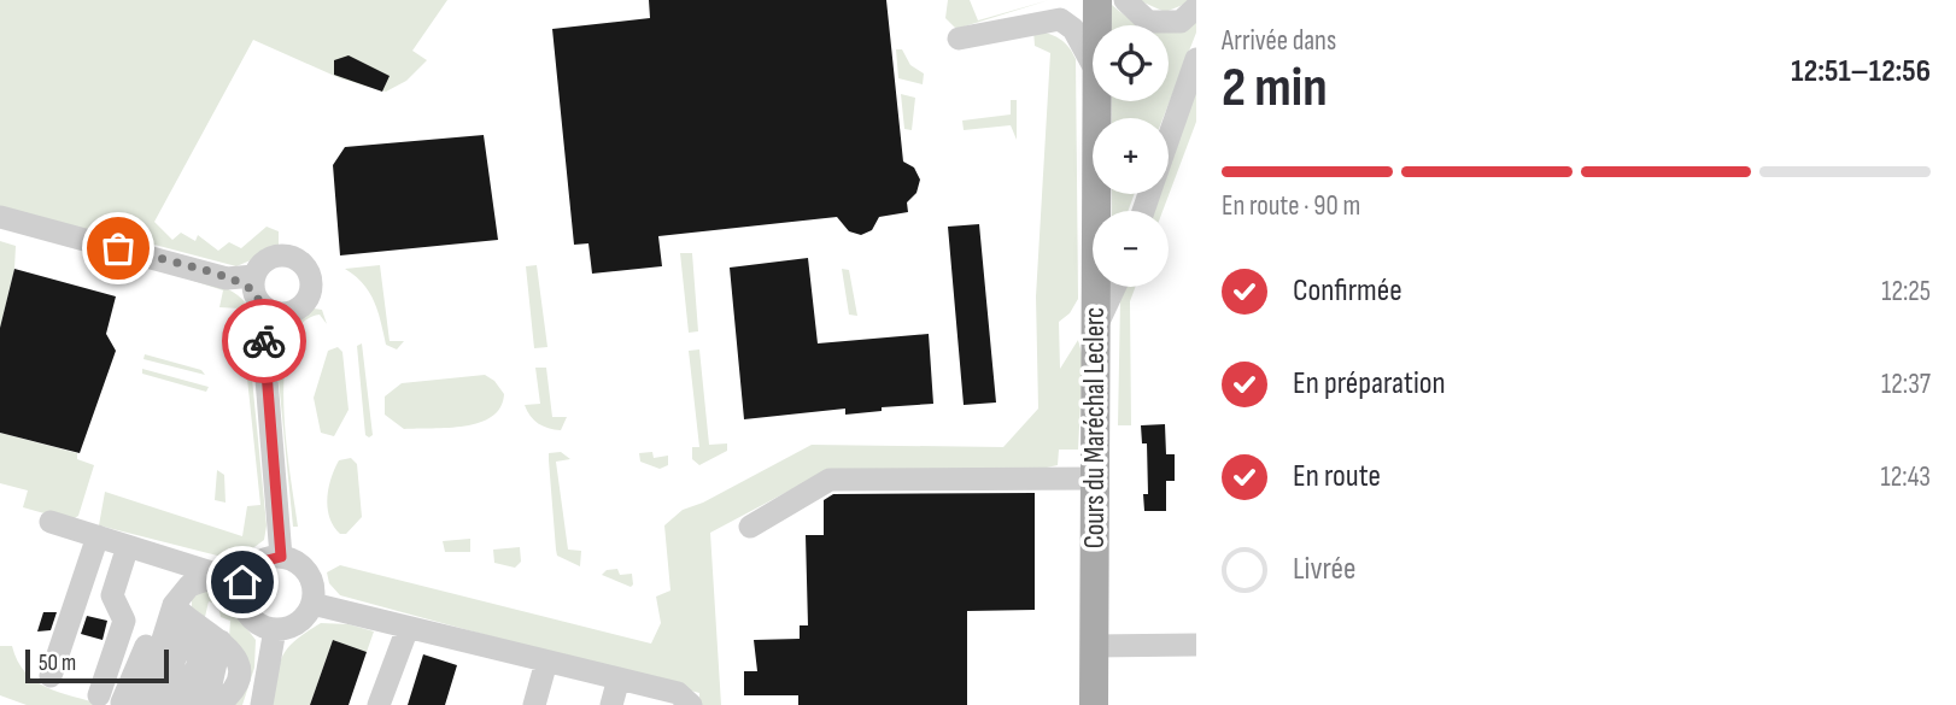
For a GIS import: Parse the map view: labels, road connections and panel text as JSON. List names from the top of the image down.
{
  "streets": {
    "main road": ["Cours du Maréchal Leclerc"]
  },
  "scale_bar": "50 m",
  "page": {
    "heading": ["2 min", "Arrivée dans", "12:51–12:56"],
    "map_buttons": ["+", "−"],
    "bar": "En route · 90 m",
    "list": [
      ["Confirmée", "12:25"],
      ["En préparation", "12:37"],
      ["En route", "12:43"],
      "Livrée"
    ],
    "scale": "50 m"
  }
}
